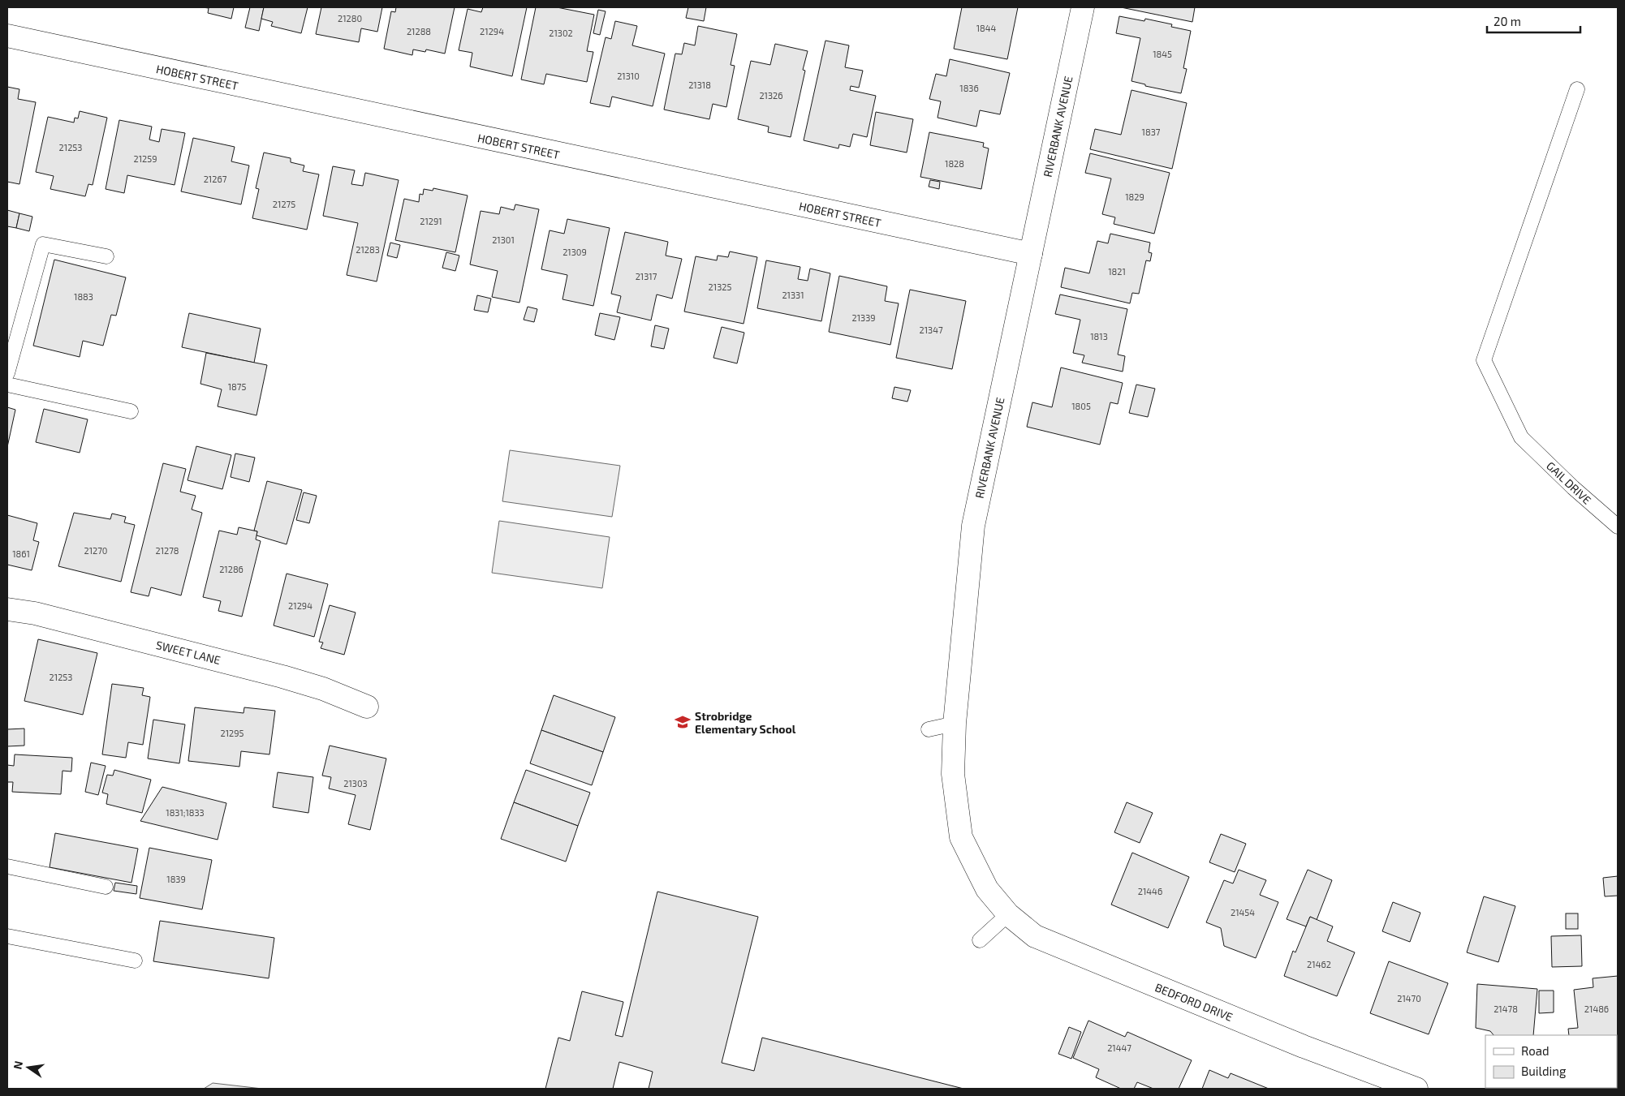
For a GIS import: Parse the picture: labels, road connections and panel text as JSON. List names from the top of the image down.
{
  "streets": {
    "street": [
      "HOBERT STREET",
      "RIVERBANK AVENUE",
      "SWEET LANE",
      "BEDFORD DRIVE"
    ],
    "lane": ["GAIL DRIVE"]
  },
  "crossings": [
    ["HOBERT STREET", "RIVERBANK AVENUE"],
    ["RIVERBANK AVENUE", "BEDFORD DRIVE"]
  ],
  "places": {
    "school or university": ["Strobridge Elementary School"]
  },
  "house_numbers": [
    "21280",
    "1844",
    "21288",
    "21294",
    "21302",
    "1845",
    "21310",
    "21318",
    "1836",
    "21326",
    "1837",
    "21253",
    "21259",
    "1828",
    "21267",
    "1829",
    "21275",
    "21291",
    "21301",
    "21283",
    "21309",
    "1821",
    "21317",
    "21325",
    "21331",
    "1883",
    "21339",
    "21347",
    "1813",
    "1875",
    "1805",
    "21270",
    "21278",
    "1861",
    "21286",
    "21294",
    "21253",
    "21295",
    "21303",
    "1831;1833",
    "1839",
    "21446",
    "21454",
    "21462",
    "21470",
    "21478",
    "21486",
    "21447"
  ],
  "legend": ["Road", "Building"],
  "scale_bar": "20 m",
  "north": "left"
}
